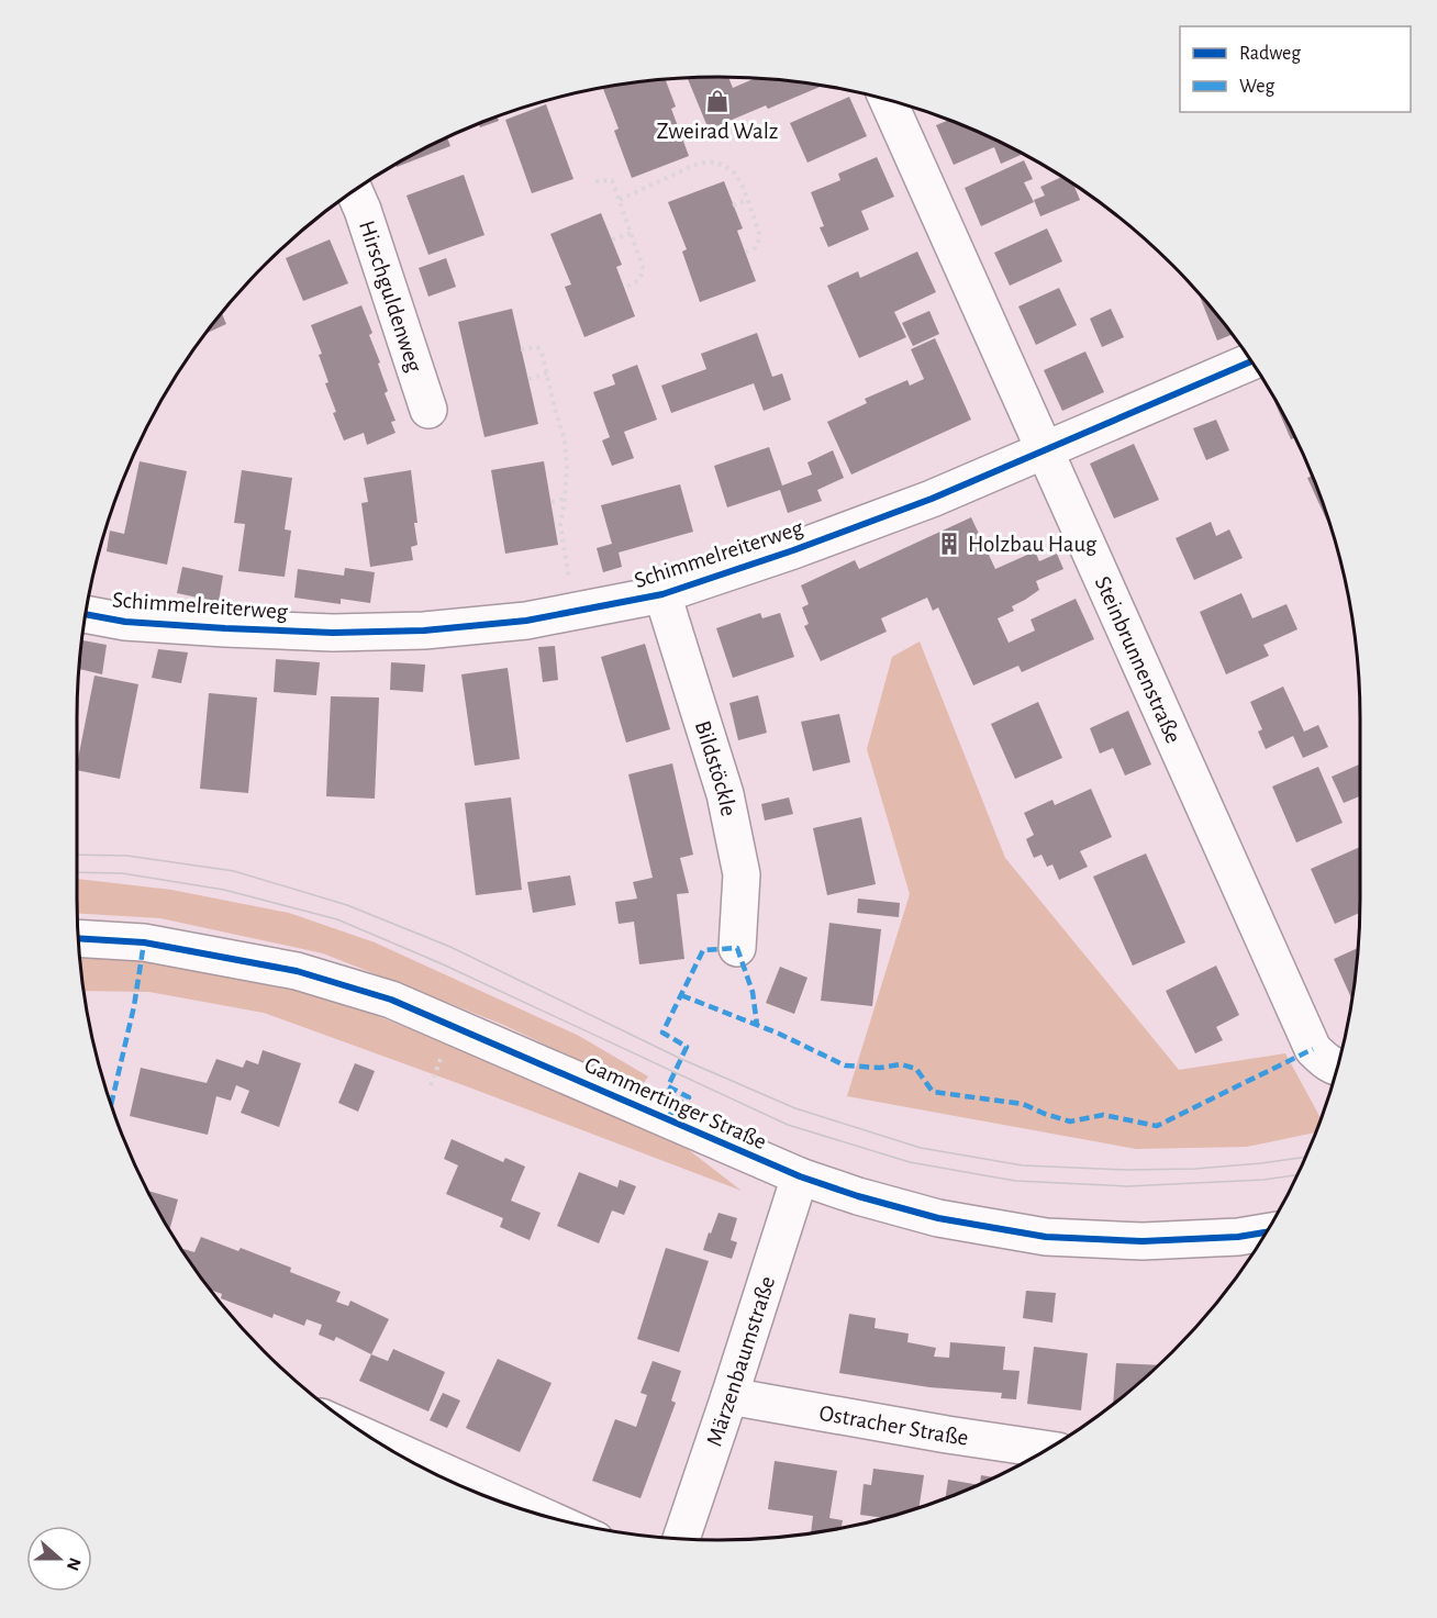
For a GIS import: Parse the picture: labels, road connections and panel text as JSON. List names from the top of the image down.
{
  "streets": {
    "street": [
      "Hirschguldenweg",
      "Schimmelreiterweg",
      "Steinbrunnenstraße",
      "Bildstöckle",
      "Gammertinger Straße",
      "Märzenbaumstraße",
      "Ostracher Straße"
    ]
  },
  "crossings": [
    ["Schimmelreiterweg", "Steinbrunnenstraße"],
    ["Schimmelreiterweg", "Bildstöckle"],
    ["Gammertinger Straße", "Märzenbaumstraße"],
    ["Märzenbaumstraße", "Ostracher Straße"]
  ],
  "places": {
    "shop": ["Zweirad Walz"],
    "building": ["Holzbau Haug"]
  },
  "legend": ["Radweg", "Weg"],
  "north": "right"
}
